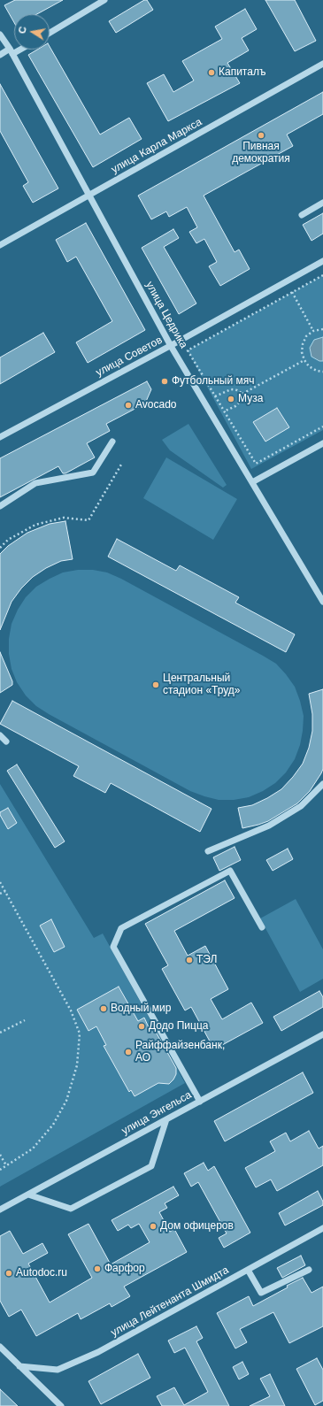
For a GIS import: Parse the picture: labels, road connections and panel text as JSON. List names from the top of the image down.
{
  "streets": {
    "street": [
      "улица Карла Маркса",
      "улица Цедрика",
      "улица Советов",
      "улица Энгельса",
      "улица Лейтенанта Шмидта"
    ]
  },
  "crossings": [
    ["улица Карла Маркса", "улица Цедрика"],
    ["улица Цедрика", "улица Советов"]
  ],
  "places": [
    "Капиталъ",
    "Пивная демократия",
    "Футбольный мяч",
    "Муза",
    "Avocado",
    "Центральный стадион «Труд»",
    "ТЭЛ",
    "Водный мир",
    "Додо Пицца",
    "Райффайзенбанк, АО",
    "Дом офицеров",
    "Фарфор",
    "Autodoc.ru"
  ],
  "north": "left"
}
